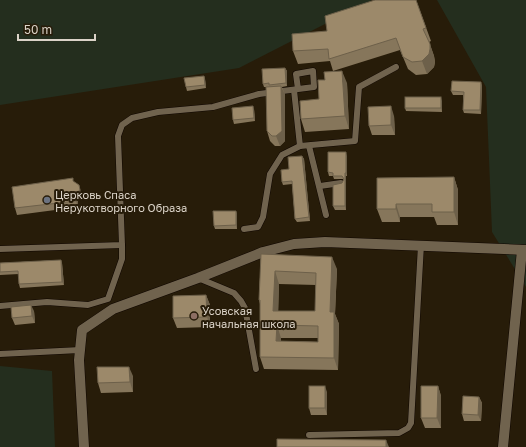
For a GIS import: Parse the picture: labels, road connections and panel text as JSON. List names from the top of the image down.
{
  "places": ["Церковь Спаса Нерукотворного Образа", "Усовская начальная школа"],
  "scale_bar": "50 m"
}
